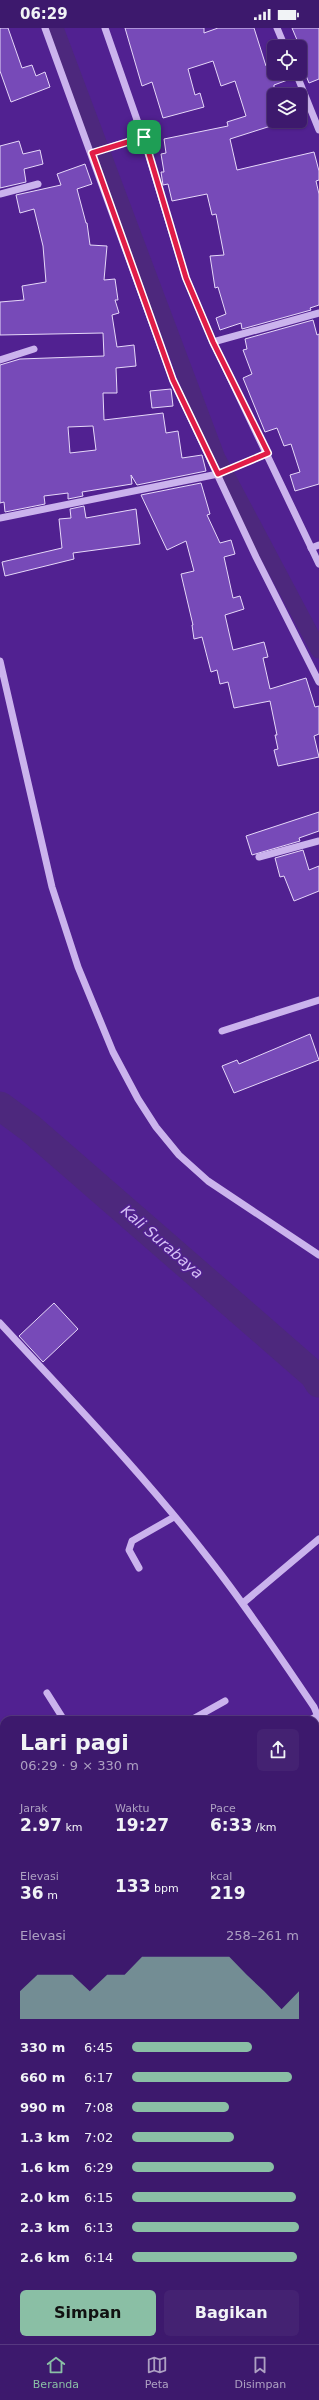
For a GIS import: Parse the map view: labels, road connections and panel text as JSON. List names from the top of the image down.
{
  "water": ["Kali Surabaya"],
  "page": {
    "status": "06:29",
    "heading": ["Lari pagi", "06:29 · 9 × 330 m"],
    "stats": [
      ["Jarak", "2.97 km"],
      ["Waktu", "19:27"],
      ["Pace", "6:33 /km"],
      ["Elevasi", "36 m"],
      ["133 bpm"],
      ["kcal", "219"]
    ],
    "chart": ["Elevasi", "258–261 m"],
    "list": [
      {
        "name": "330 m",
        "note": "6:45"
      },
      {
        "name": "660 m",
        "note": "6:17"
      },
      {
        "name": "990 m",
        "note": "7:08"
      },
      {
        "name": "1.3 km",
        "note": "7:02"
      },
      {
        "name": "1.6 km",
        "note": "6:29"
      },
      {
        "name": "2.0 km",
        "note": "6:15"
      },
      {
        "name": "2.3 km",
        "note": "6:13"
      },
      {
        "name": "2.6 km",
        "note": "6:14"
      }
    ],
    "buttons": ["Simpan", "Bagikan"],
    "tabs": ["Beranda", "Peta", "Disimpan"]
  }
}
